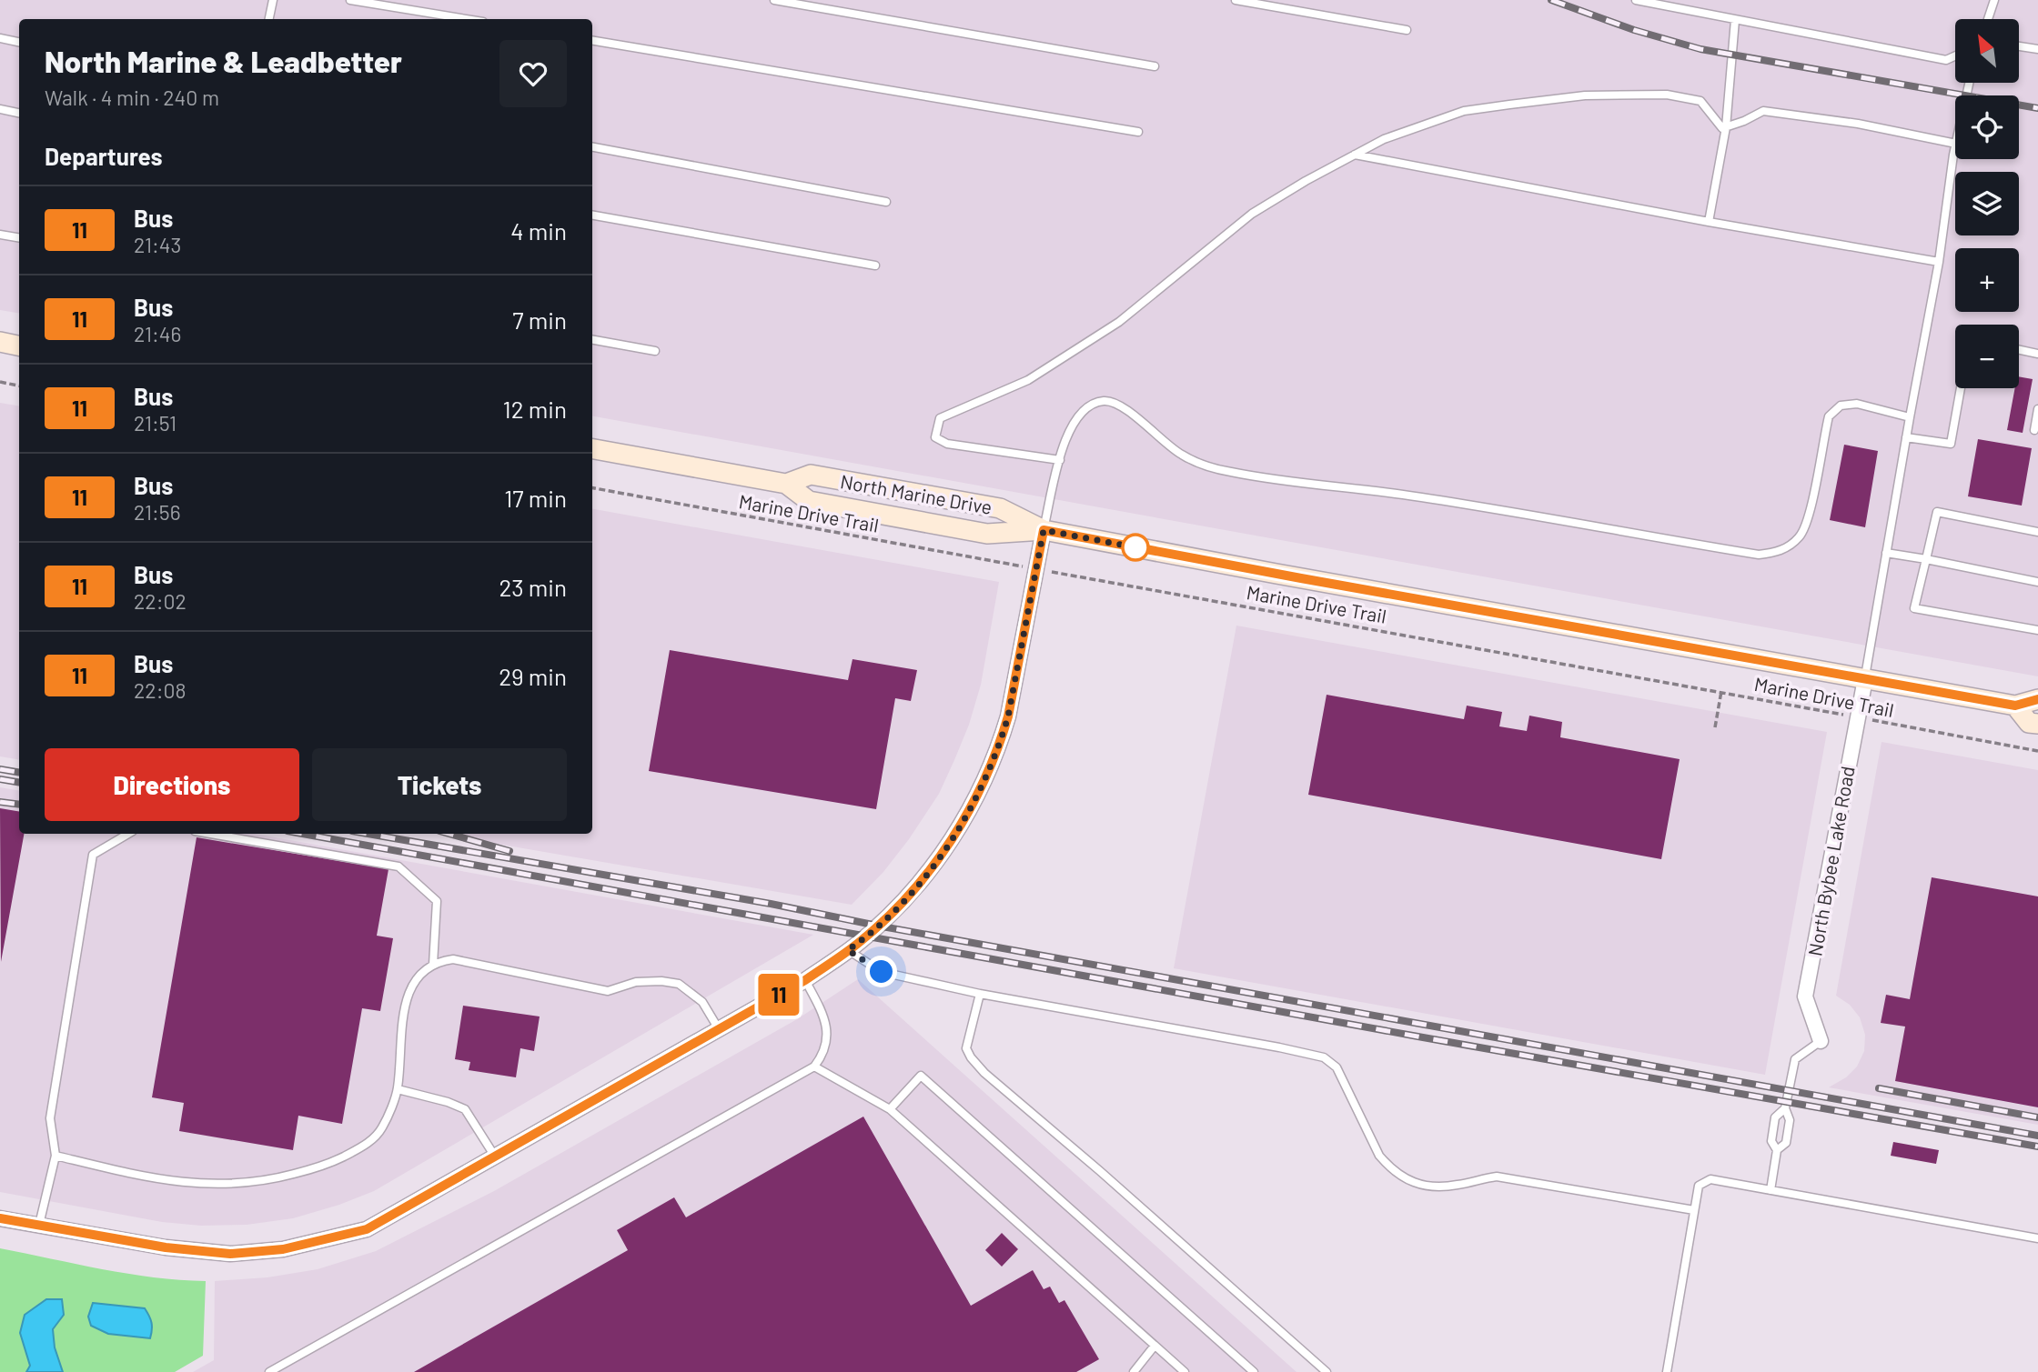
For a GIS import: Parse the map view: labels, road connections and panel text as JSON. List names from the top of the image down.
{
  "streets": {
    "main road": ["North Marine Drive"],
    "street": ["North Bybee Lake Road"],
    "path": ["Marine Drive Trail"]
  },
  "crossings": [
    ["North Marine Drive", "North Bybee Lake Road"],
    ["Marine Drive Trail", "North Bybee Lake Road"]
  ],
  "lines": ["bus line 11"],
  "north": "top left",
  "page": {
    "on_map": "11",
    "map_buttons": ["+", "−"],
    "heading": [
      ["North Marine & Leadbetter", "Walk · 4 min · 240 m"],
      "Departures"
    ],
    "list": [
      {
        "mark": "11",
        "name": "Bus",
        "note": "21:43",
        "value": "4 min"
      },
      {
        "mark": "11",
        "name": "Bus",
        "note": "21:46",
        "value": "7 min"
      },
      {
        "mark": "11",
        "name": "Bus",
        "note": "21:51",
        "value": "12 min"
      },
      {
        "mark": "11",
        "name": "Bus",
        "note": "21:56",
        "value": "17 min"
      },
      {
        "mark": "11",
        "name": "Bus",
        "note": "22:02",
        "value": "23 min"
      },
      {
        "mark": "11",
        "name": "Bus",
        "note": "22:08",
        "value": "29 min"
      }
    ],
    "buttons": ["Directions", "Tickets"]
  }
}
